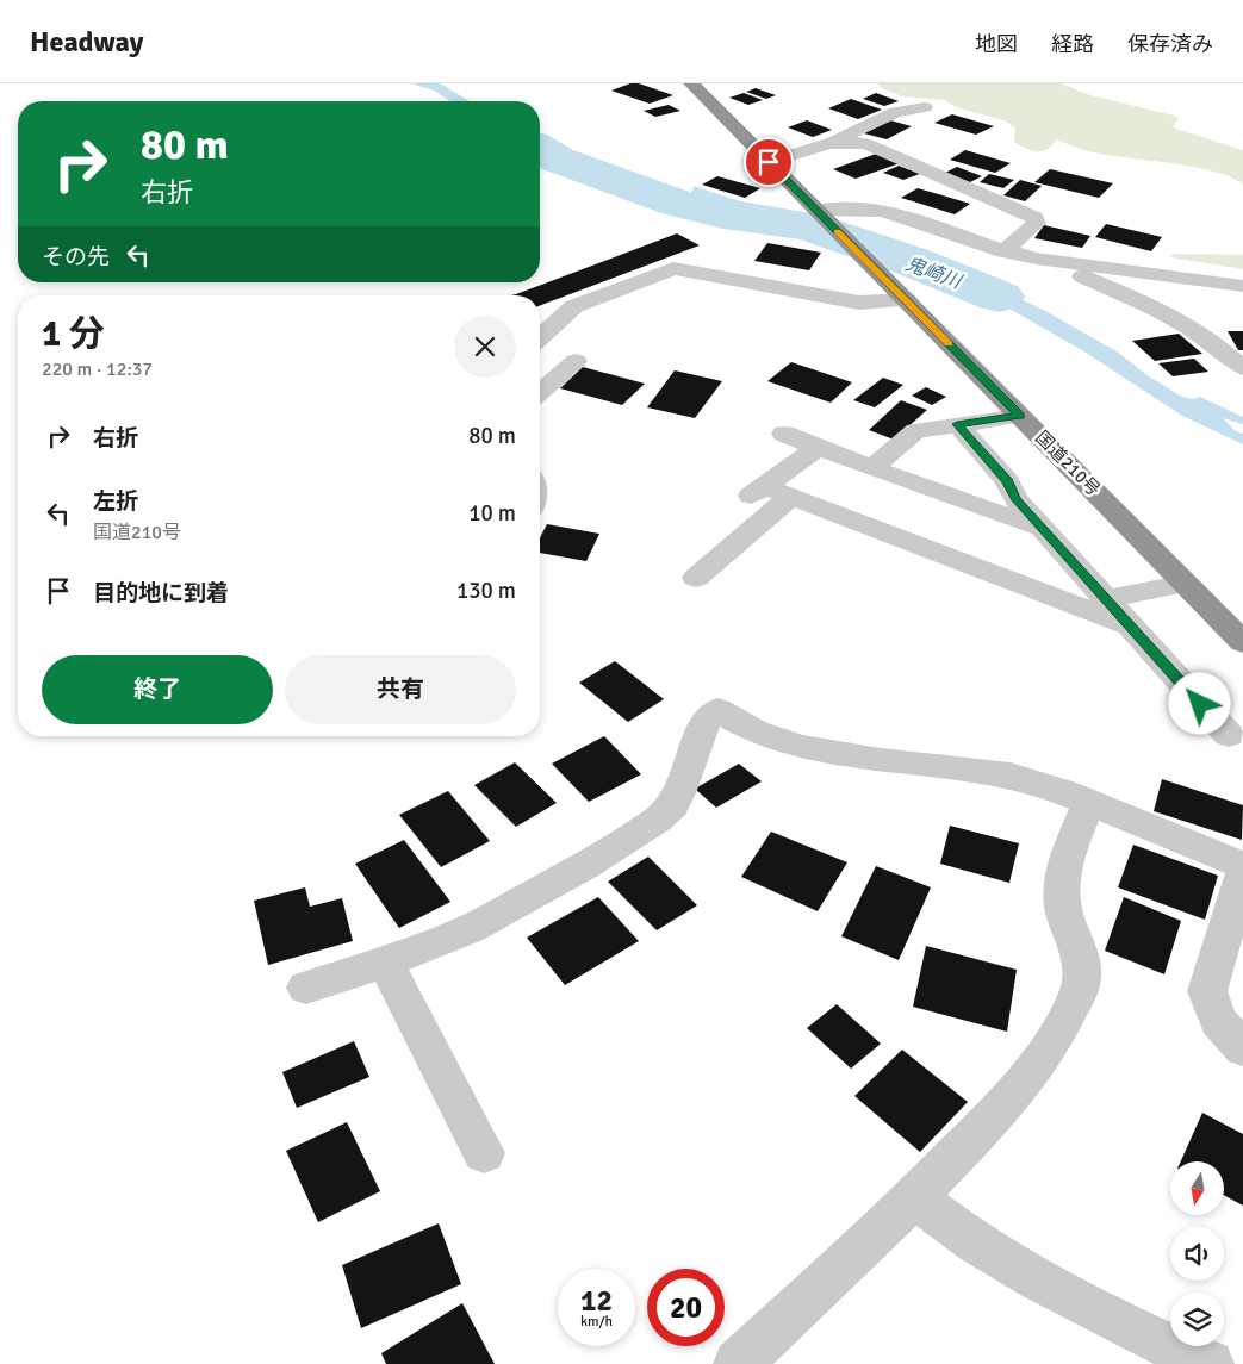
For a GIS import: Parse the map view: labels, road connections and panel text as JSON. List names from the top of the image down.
{
  "streets": {
    "highway": ["国道210号"]
  },
  "water": ["鬼崎川"],
  "north": "bottom",
  "page": {
    "header": "Headway",
    "nav": ["地図", "経路", "保存済み"],
    "turn": ["80 m", "右折"],
    "then": "その先",
    "heading": ["1 分", "220 m · 12:37"],
    "list": [
      {
        "name": "右折",
        "value": "80 m"
      },
      {
        "name": "左折",
        "note": "国道210号",
        "value": "10 m"
      },
      {
        "name": "目的地に到着",
        "value": "130 m"
      }
    ],
    "buttons": ["終了", "共有"],
    "speed": "12 km/h",
    "limit": "20"
  }
}
